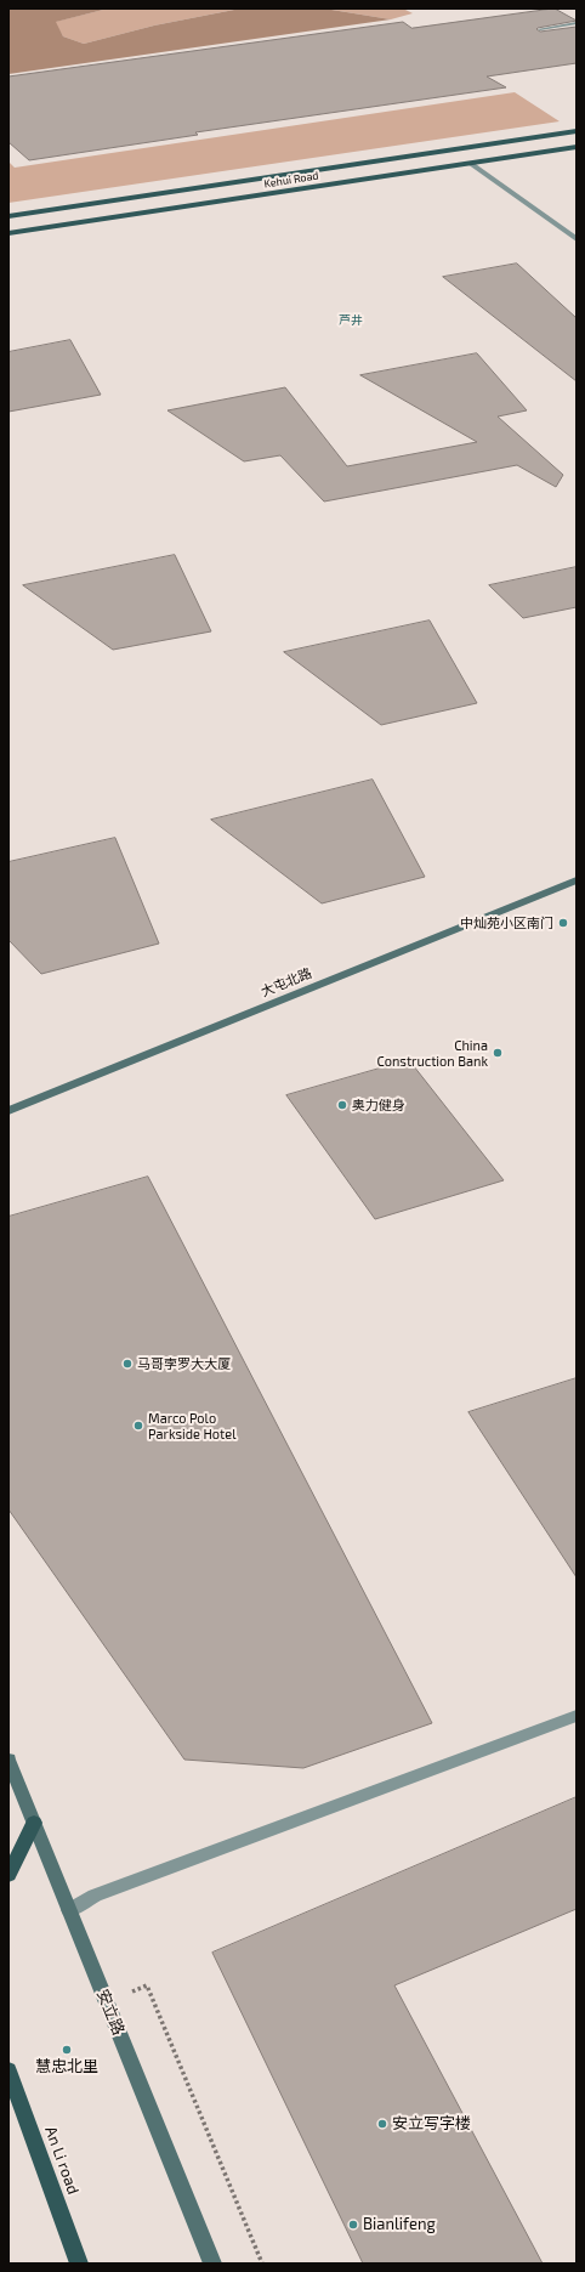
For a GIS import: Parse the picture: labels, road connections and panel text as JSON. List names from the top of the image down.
{
  "streets": {
    "main road": ["Kehui Road", "An Li road"],
    "street": ["大屯北路", "安立路"]
  },
  "districts": ["芦井"],
  "places": [
    "中灿苑小区南门",
    "China Construction Bank",
    "奥力健身",
    "马哥孛罗大大厦",
    "Marco Polo Parkside Hotel",
    "慧忠北里",
    "安立写字楼",
    "Bianlifeng"
  ]
}
